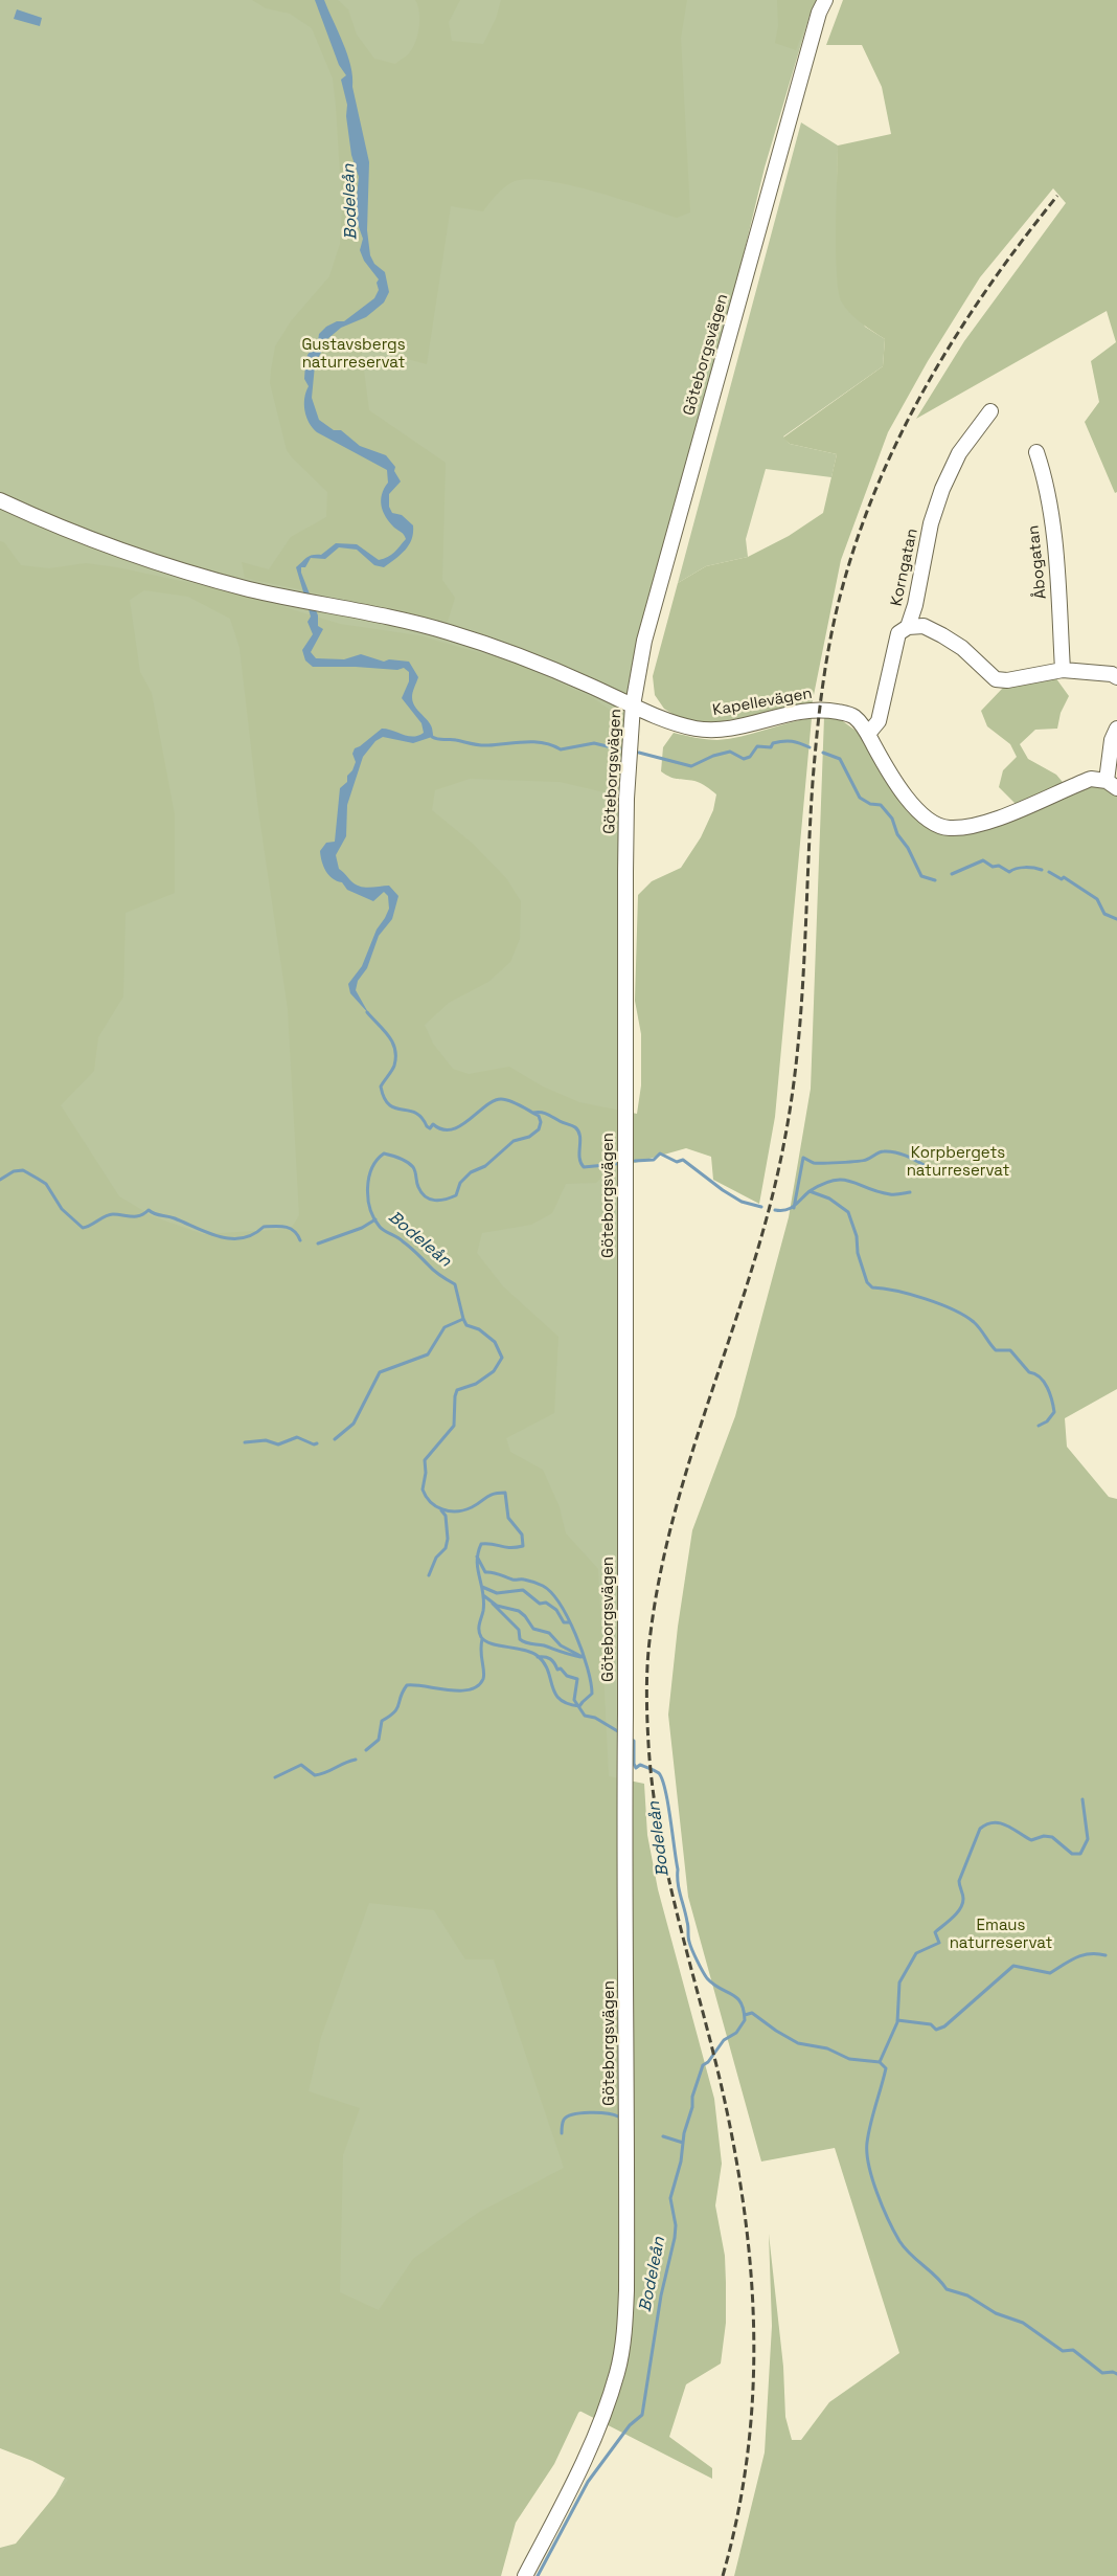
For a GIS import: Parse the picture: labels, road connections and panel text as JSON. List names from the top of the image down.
{
  "streets": {
    "street": [
      "Göteborgsvägen",
      "Åbogatan",
      "Korngatan",
      "Kapellevägen"
    ]
  },
  "crossings": [
    ["Göteborgsvägen", "Kapellevägen"],
    ["Korngatan", "Kapellevägen"]
  ],
  "water": ["Bodeleån"],
  "parks": ["Gustavsbergs naturreservat", "Korpbergets naturreservat", "Emaus naturreservat"]
}
